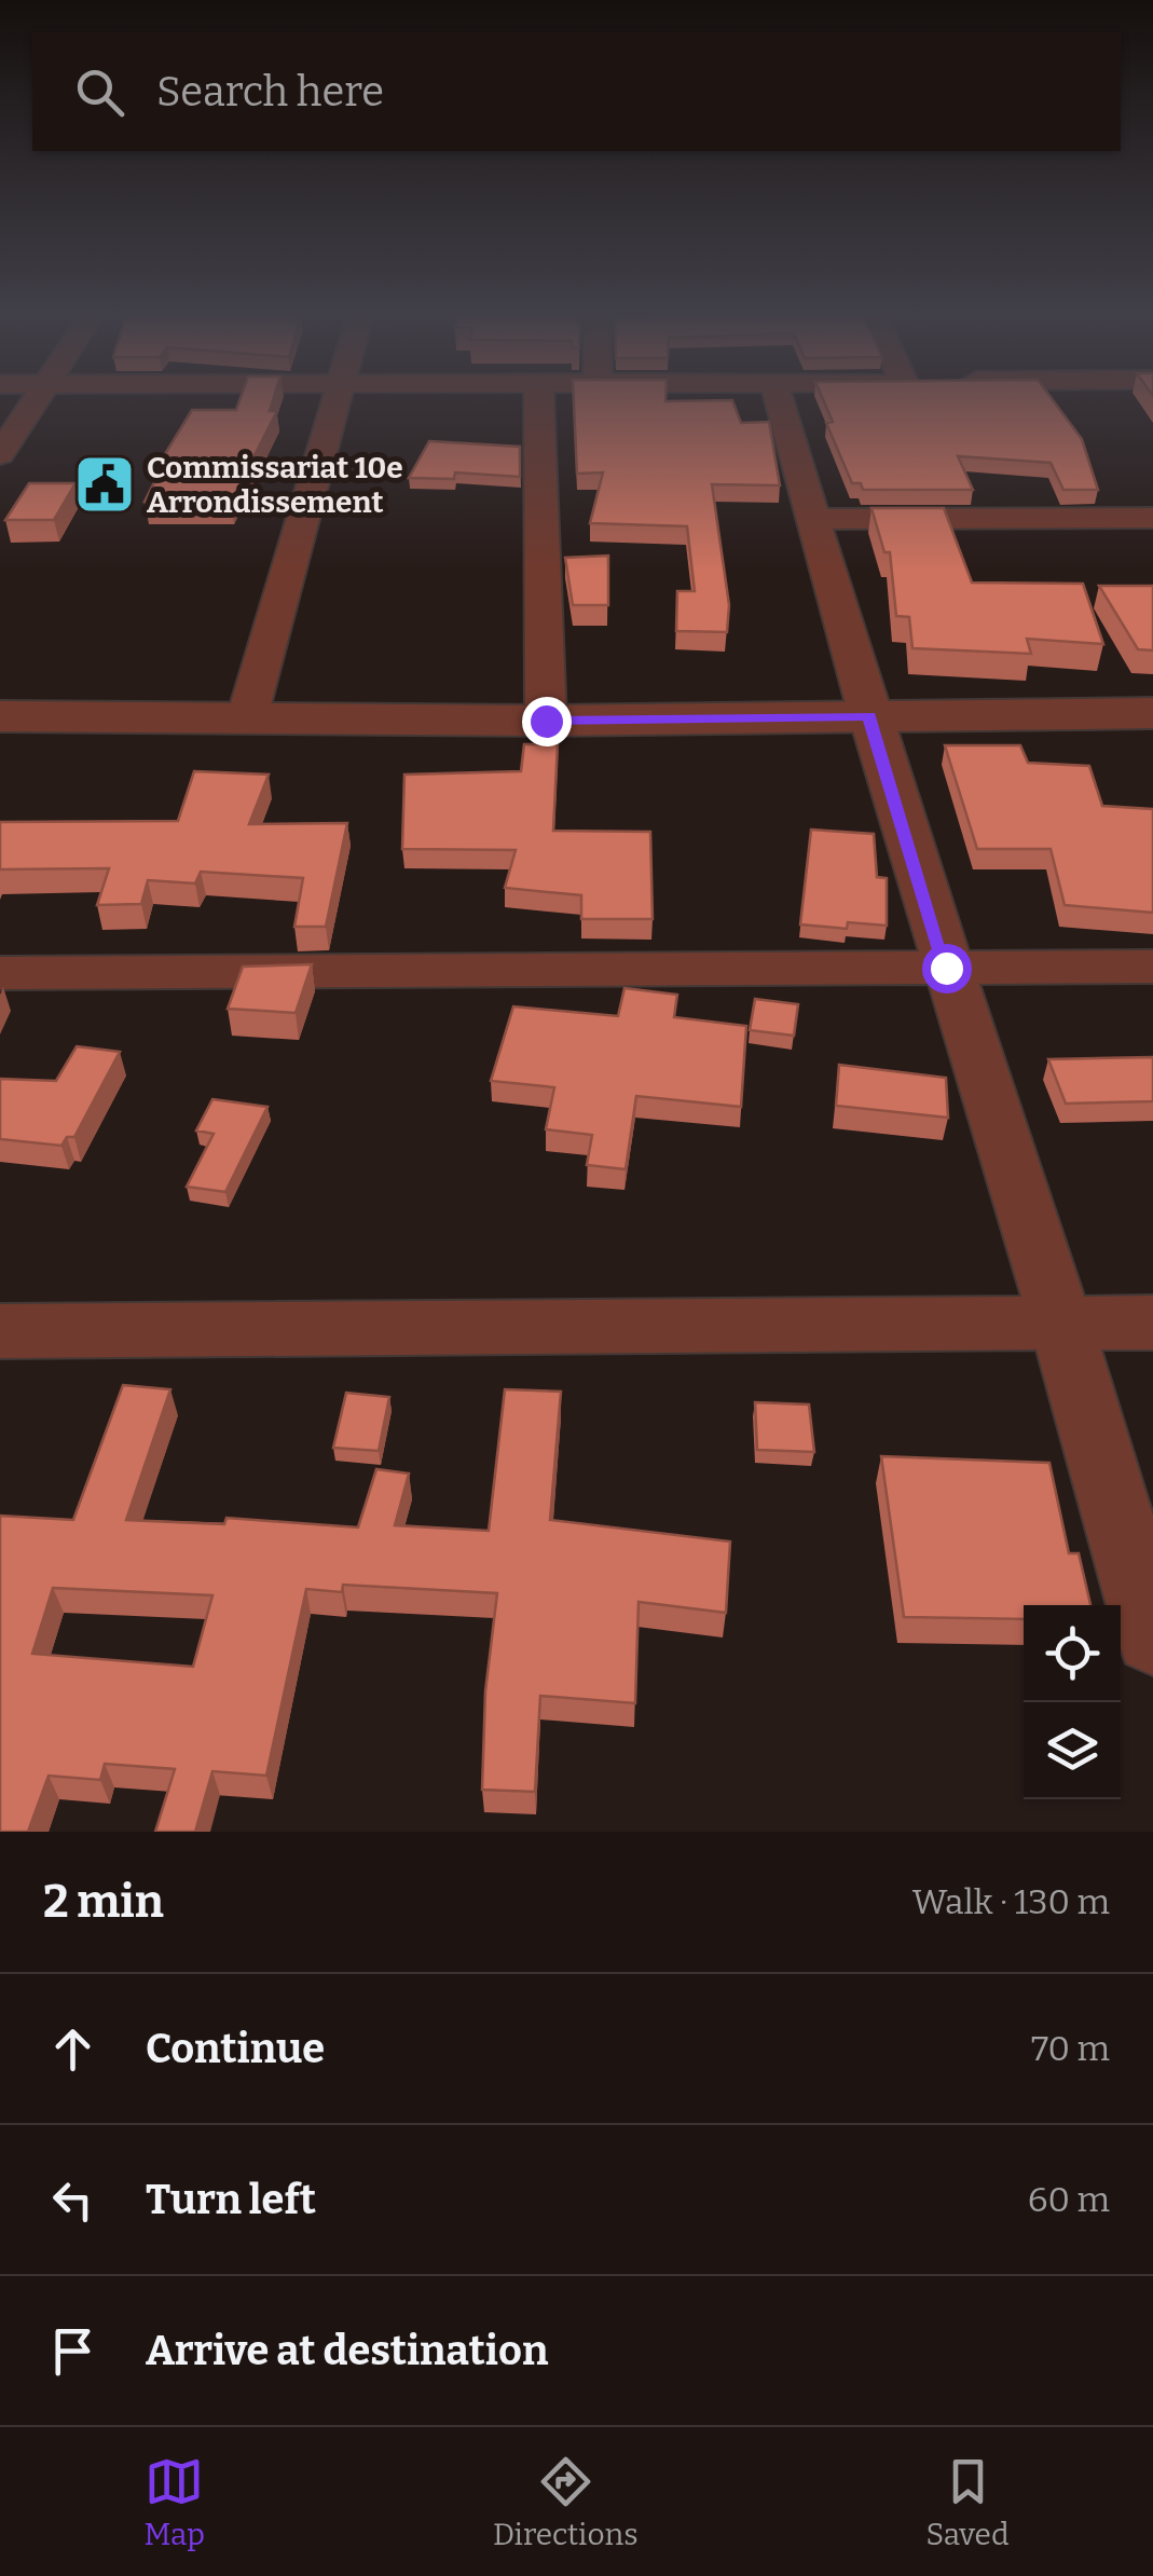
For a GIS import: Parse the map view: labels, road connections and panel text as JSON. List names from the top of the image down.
{
  "places": {
    "public building": ["Commissariat 10e Arrondissement"]
  },
  "page": {
    "search": "Search here",
    "heading": ["2 min", "Walk · 130 m"],
    "list": [
      ["Continue", "70 m"],
      ["Turn left", "60 m"],
      "Arrive at destination"
    ],
    "nav": ["Map", "Directions", "Saved"]
  }
}
